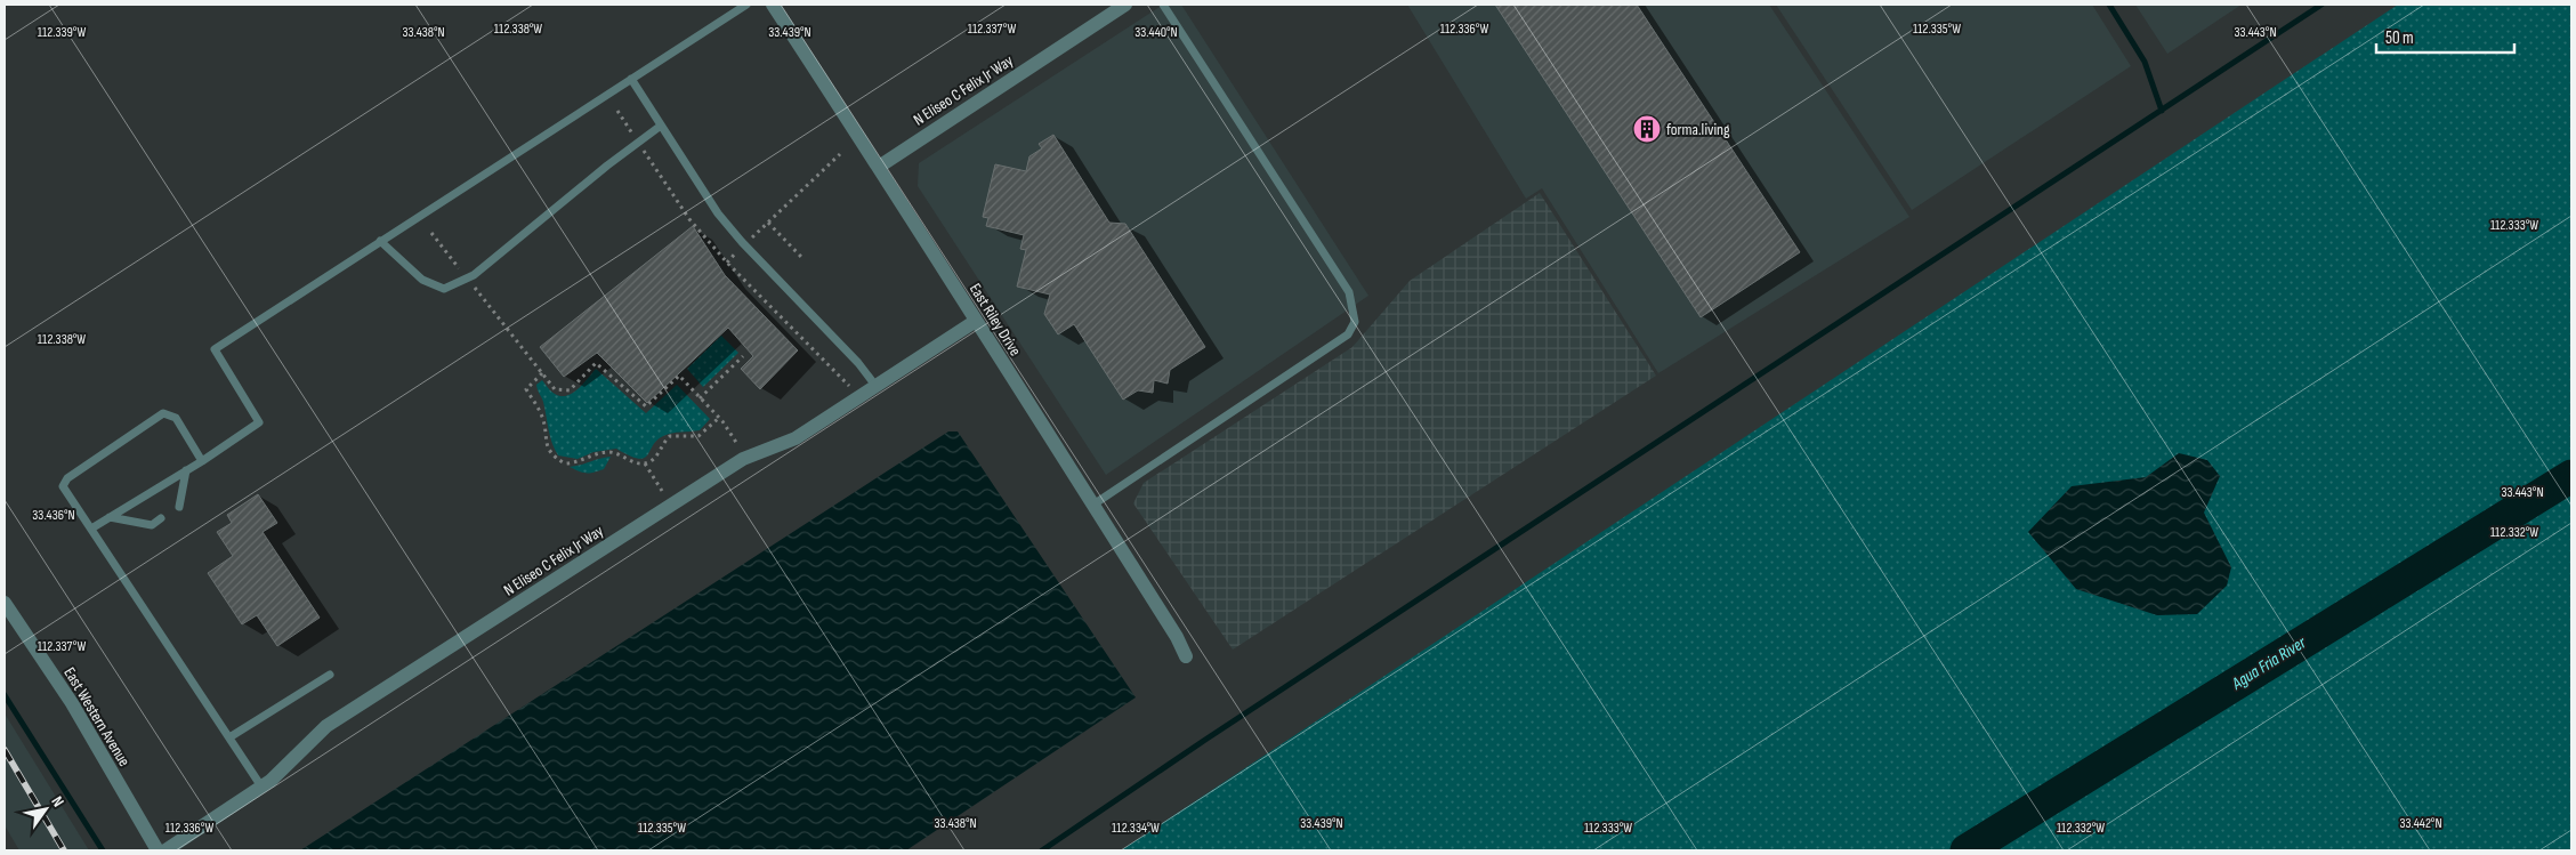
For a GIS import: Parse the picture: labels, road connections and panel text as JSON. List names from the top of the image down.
{
  "streets": {
    "street": ["N Eliseo C Felix Jr Way", "East Riley Drive", "East Western Avenue"]
  },
  "crossings": [
    ["N Eliseo C Felix Jr Way", "East Riley Drive"]
  ],
  "water": ["Agua Fria River"],
  "places": {
    "building": ["forma.living"]
  },
  "scale_bar": "50 m",
  "north": "top right",
  "coordinates": [
    "112.338°W",
    "112.336°W",
    "112.335°W",
    "112.337°W",
    "112.339°W",
    "33.438°N",
    "33.440°N",
    "33.439°N",
    "33.443°N",
    "112.333°W",
    "33.436°N",
    "112.332°W",
    "33.442°N",
    "112.334°W"
  ]
}
